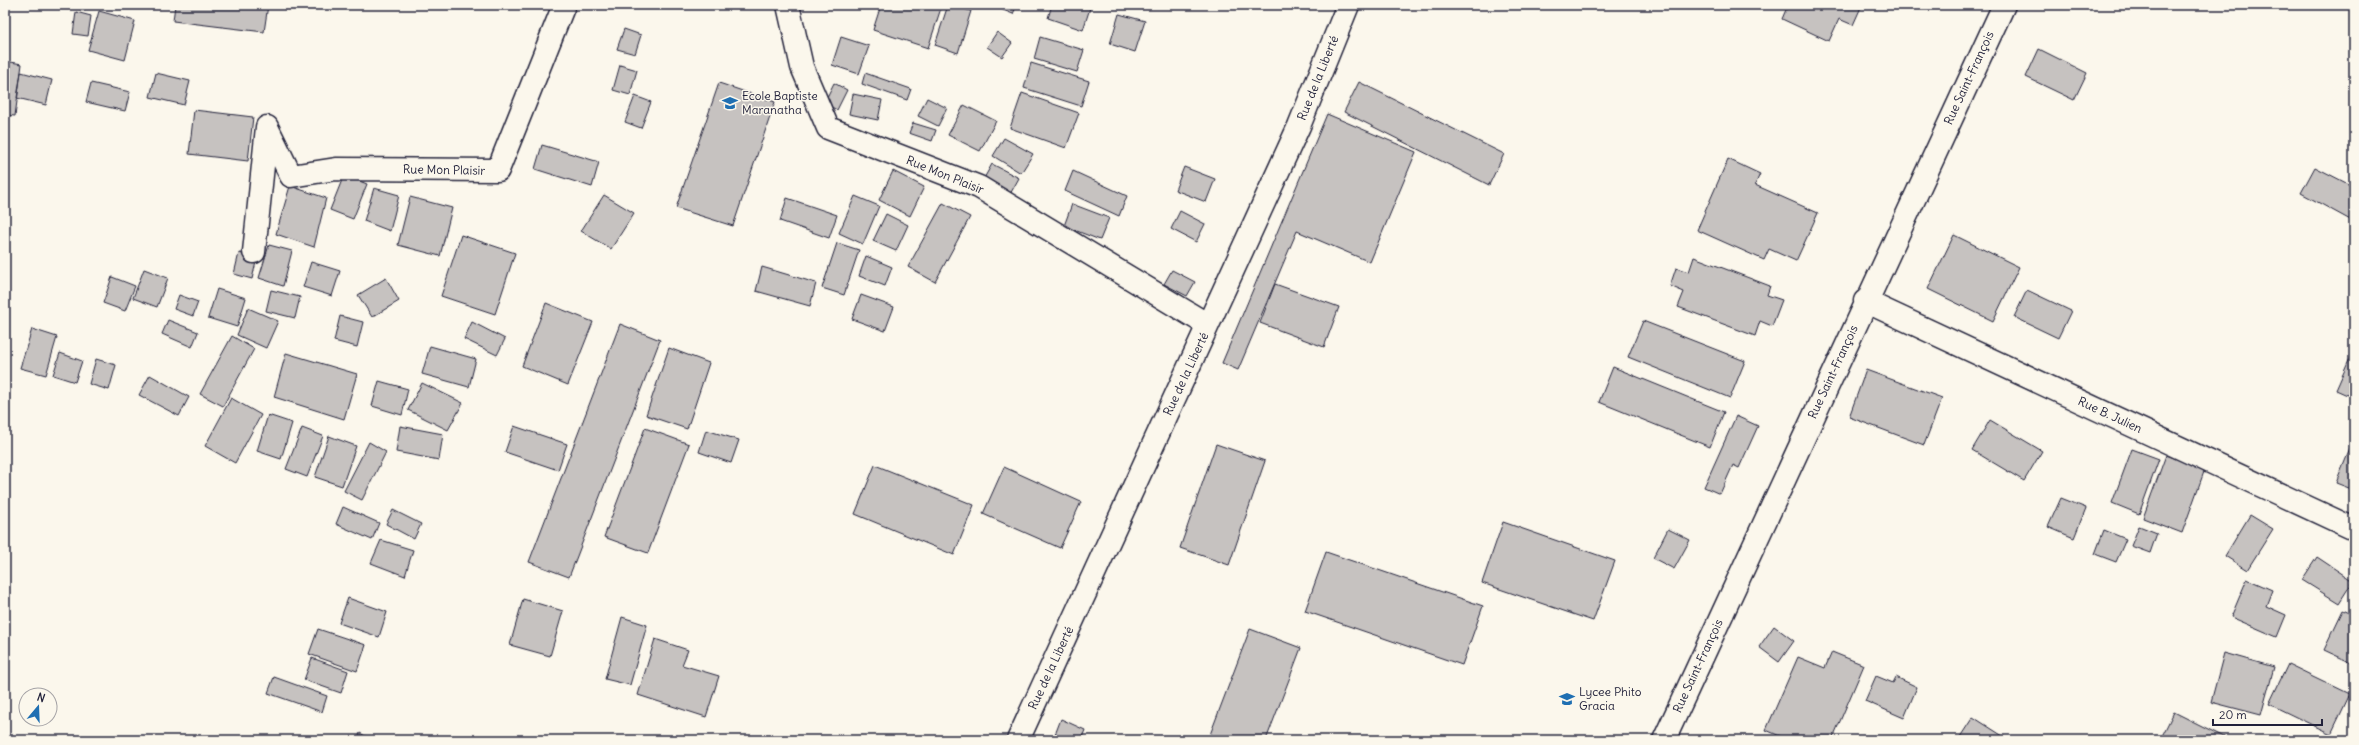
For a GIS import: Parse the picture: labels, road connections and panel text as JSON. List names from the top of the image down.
{
  "streets": {
    "street": [
      "Rue de la Liberté",
      "Rue Saint-François",
      "Rue Mon Plaisir",
      "Rue B. Julien"
    ]
  },
  "crossings": [
    ["Rue de la Liberté", "Rue Mon Plaisir"],
    ["Rue Saint-François", "Rue B. Julien"]
  ],
  "places": {
    "school or university": ["Ecole Baptiste Maranatha", "Lycee Phito Gracia"]
  },
  "scale_bar": "20 m",
  "north": "top"
}
